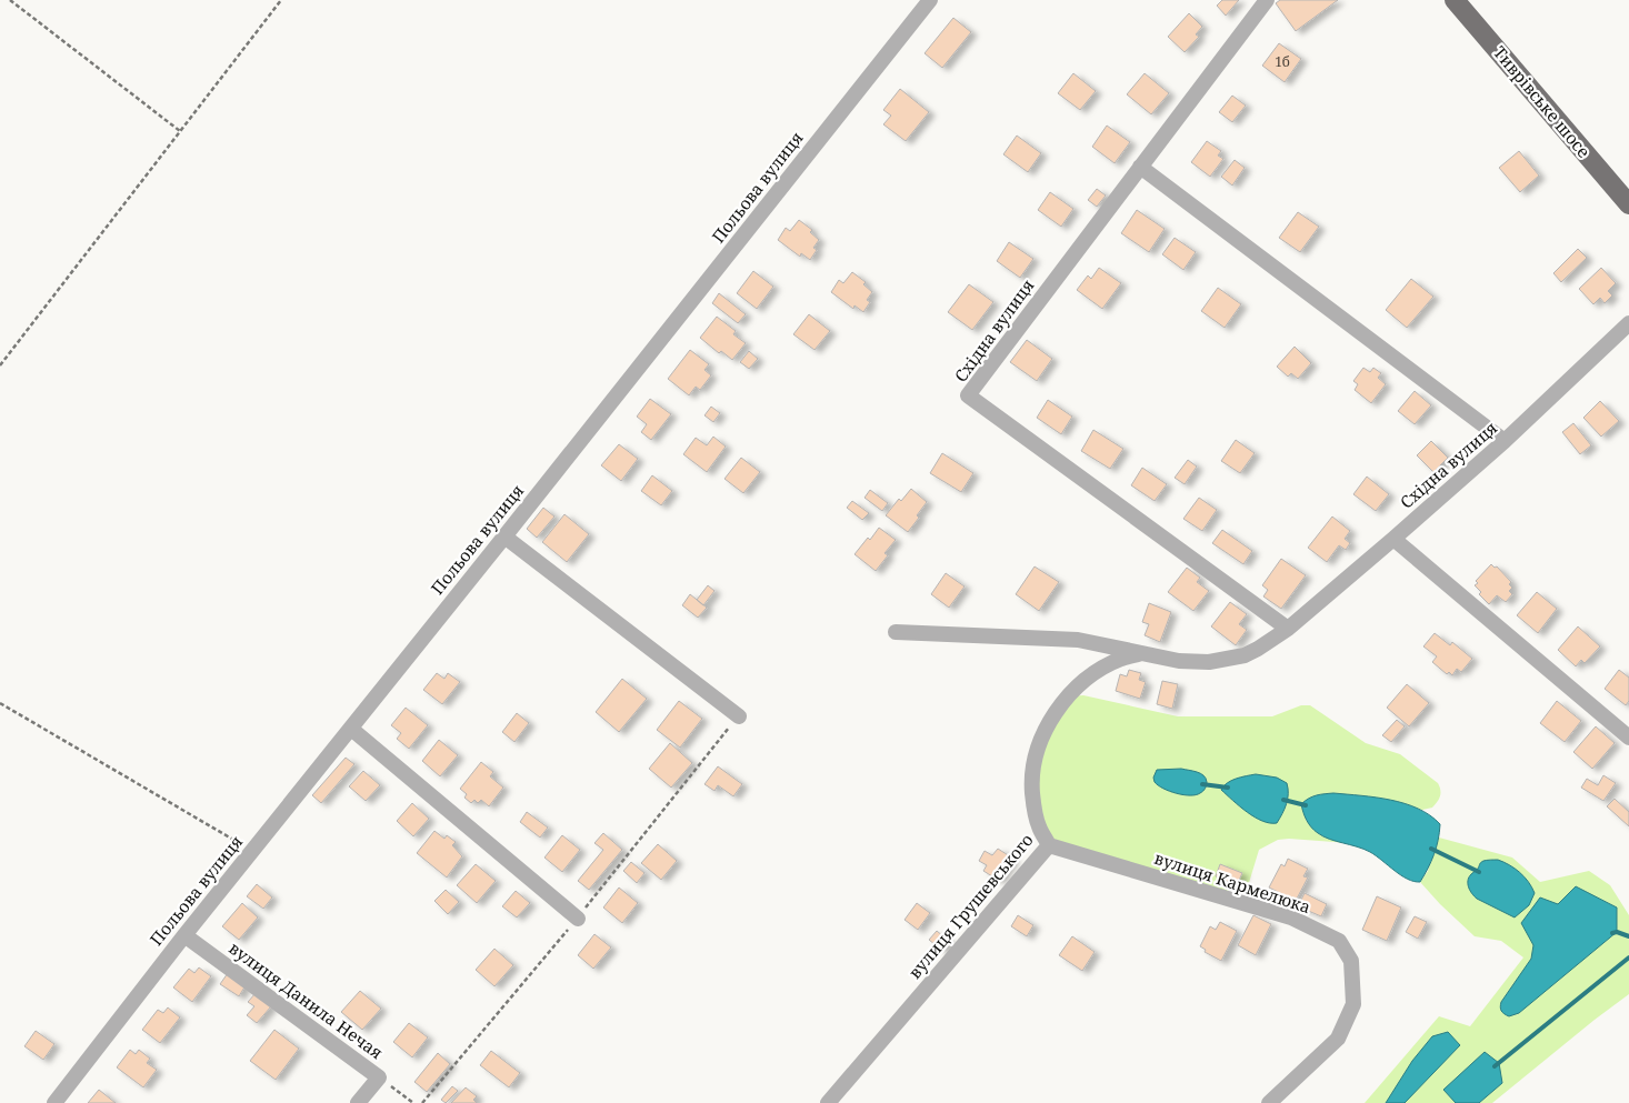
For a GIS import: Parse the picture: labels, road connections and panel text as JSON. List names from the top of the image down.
{
  "streets": {
    "main road": ["Тиврівське шосе"],
    "street": [
      "Польова вулиця",
      "Східна вулиця",
      "вулиця Кармелюка",
      "вулиця Грушевського",
      "вулиця Данила Нечая"
    ]
  },
  "crossings": [
    ["Польова вулиця", "вулиця Данила Нечая"],
    ["Східна вулиця", "вулиця Грушевського"],
    ["вулиця Кармелюка", "вулиця Грушевського"]
  ],
  "house_numbers": ["1б"]
}
